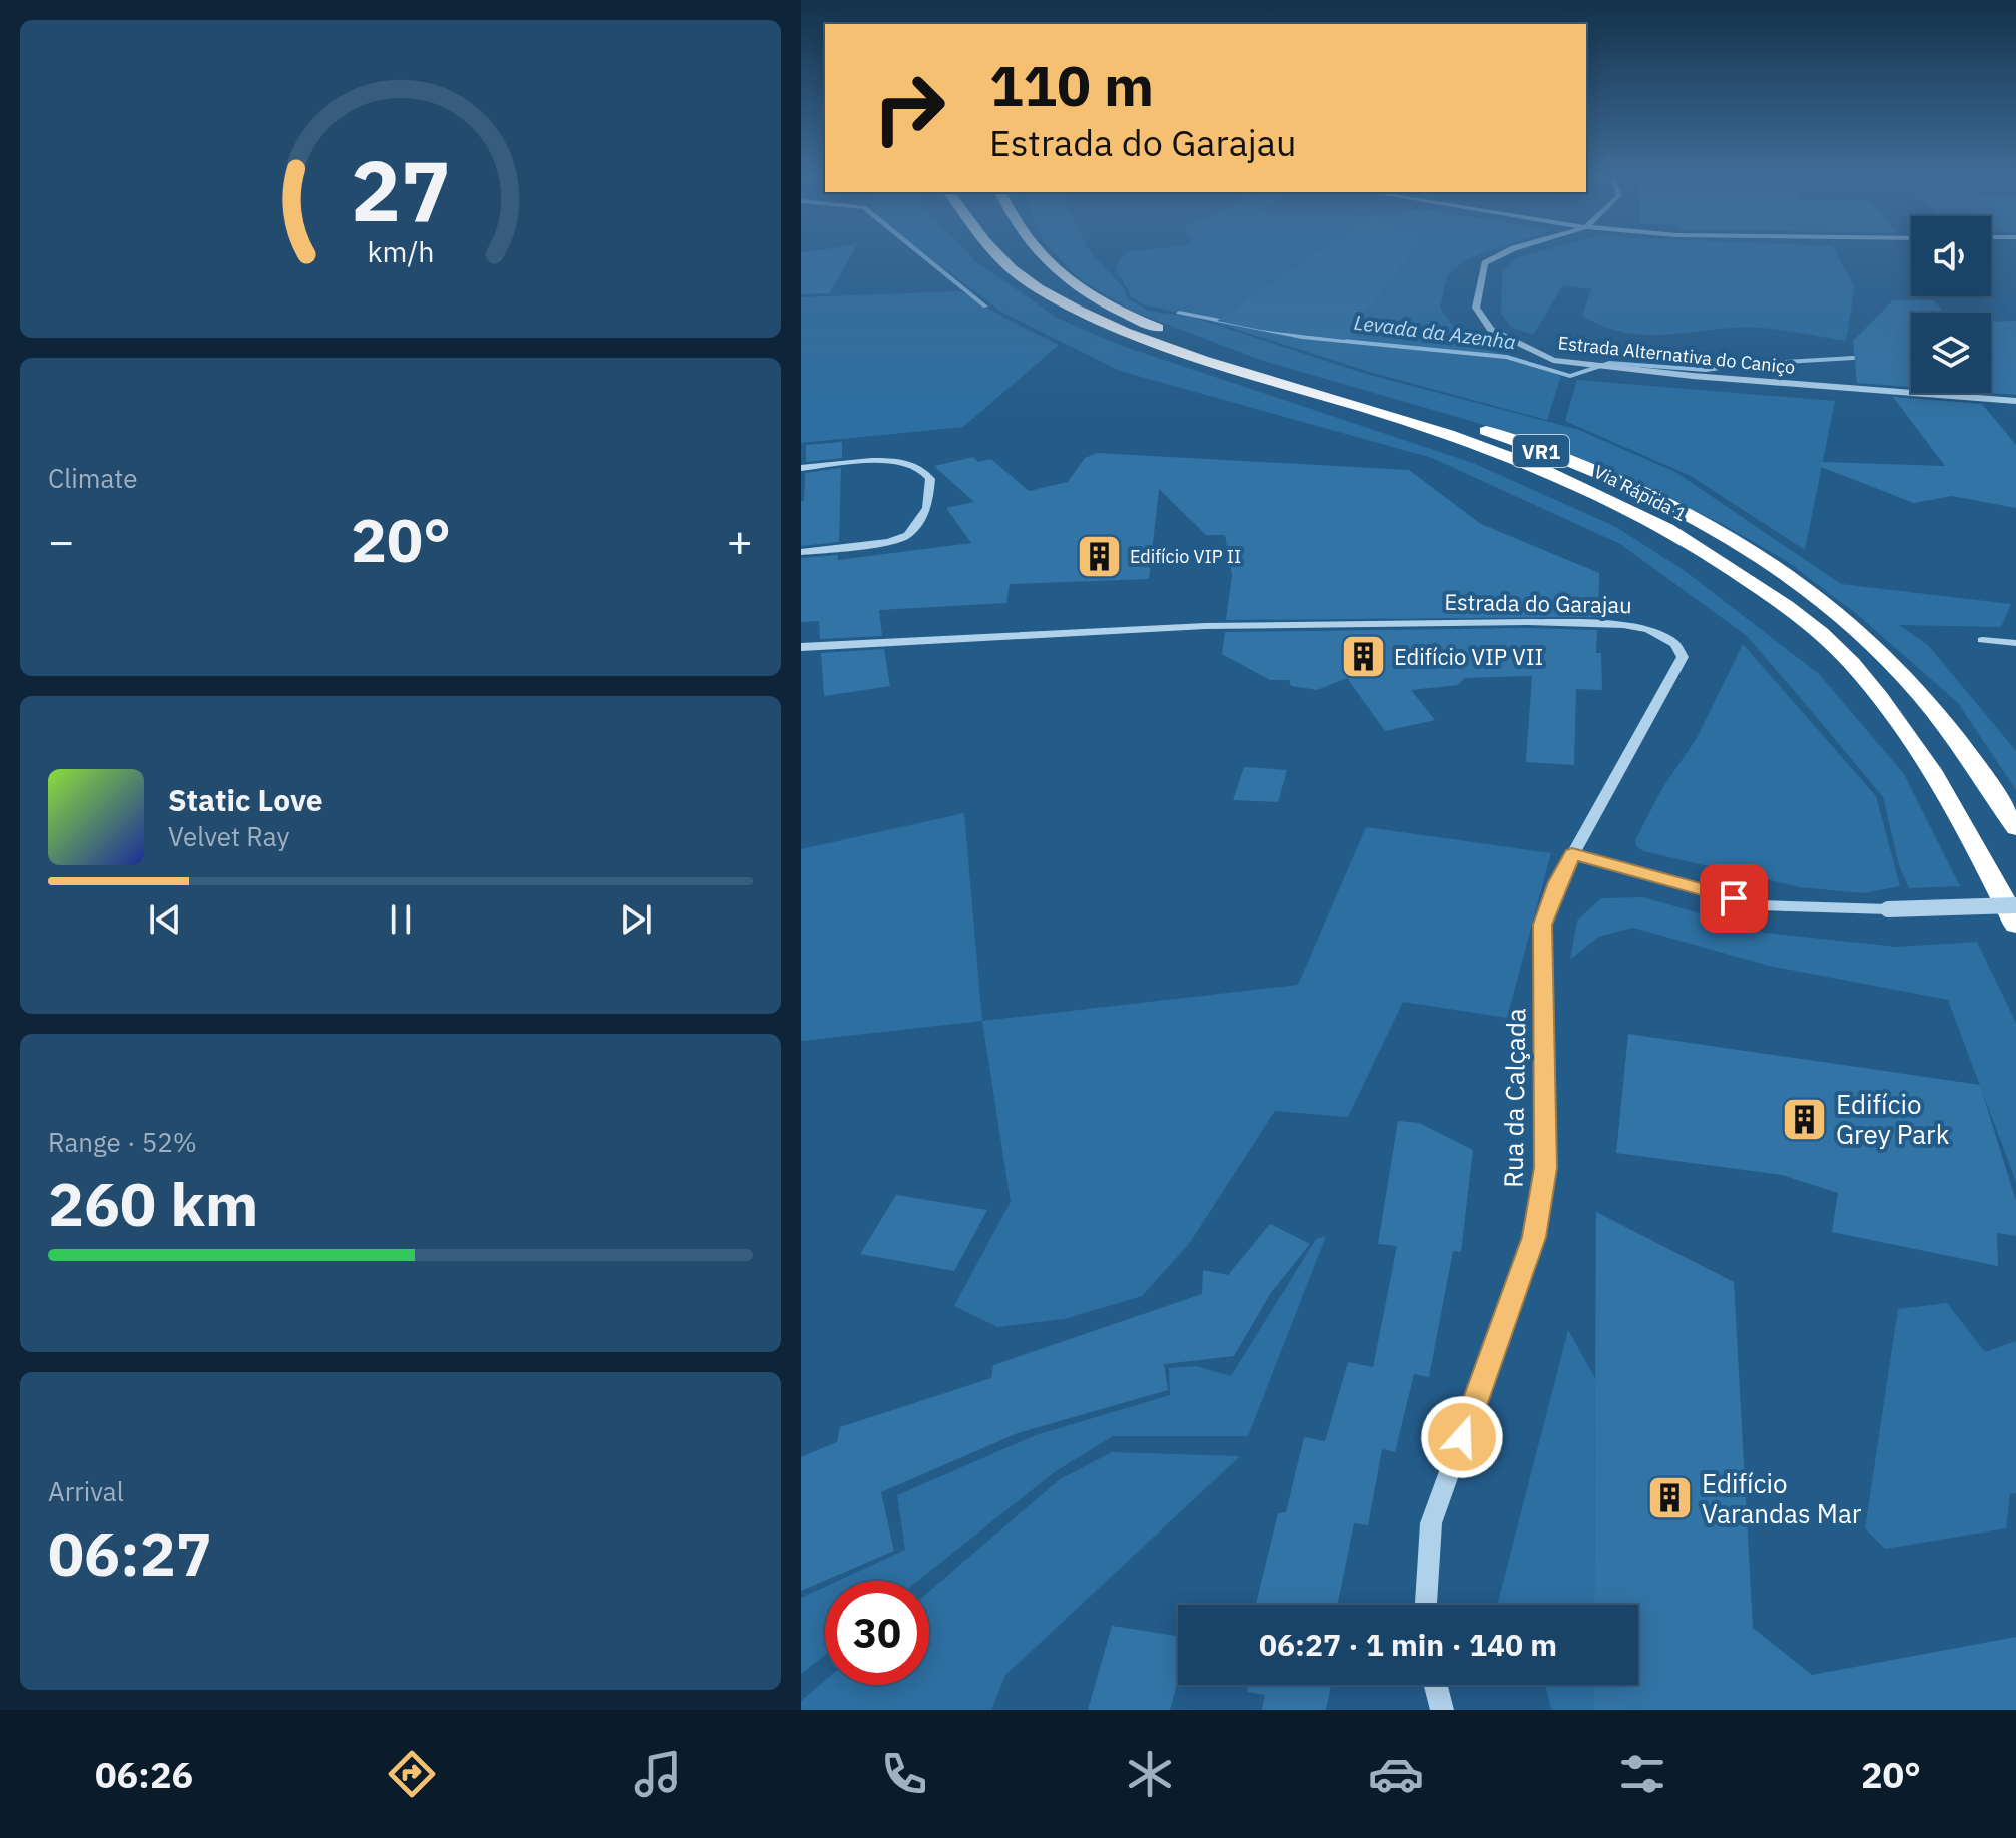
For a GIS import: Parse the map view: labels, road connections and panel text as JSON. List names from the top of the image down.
{
  "streets": {
    "highway": ["VR1", "Via Rápida 1"],
    "street": ["Estrada Alternativa do Caniço", "Estrada do Garajau", "Rua da Calçada"]
  },
  "crossings": [
    ["Estrada do Garajau", "Rua da Calçada"]
  ],
  "water": ["Levada da Azenha"],
  "places": {
    "building": [
      "Edifício VIP II",
      "Edifício VIP VII",
      "Edifício Grey Park",
      "Edifício Varandas Mar"
    ]
  },
  "page": {
    "turn": ["110 m", "Estrada do Garajau"],
    "tile": [
      "Climate",
      ["Range · 52%", "260 km"],
      ["Arrival", "06:27"]
    ],
    "heat": ["−", "20°", "+"],
    "song": ["Static Love", "Velvet Ray"],
    "limit": "30",
    "trip": "06:27 · 1 min · 140 m",
    "tabs": ["06:26", "20°"],
    "gauge": ["27", "km/h"]
  }
}
